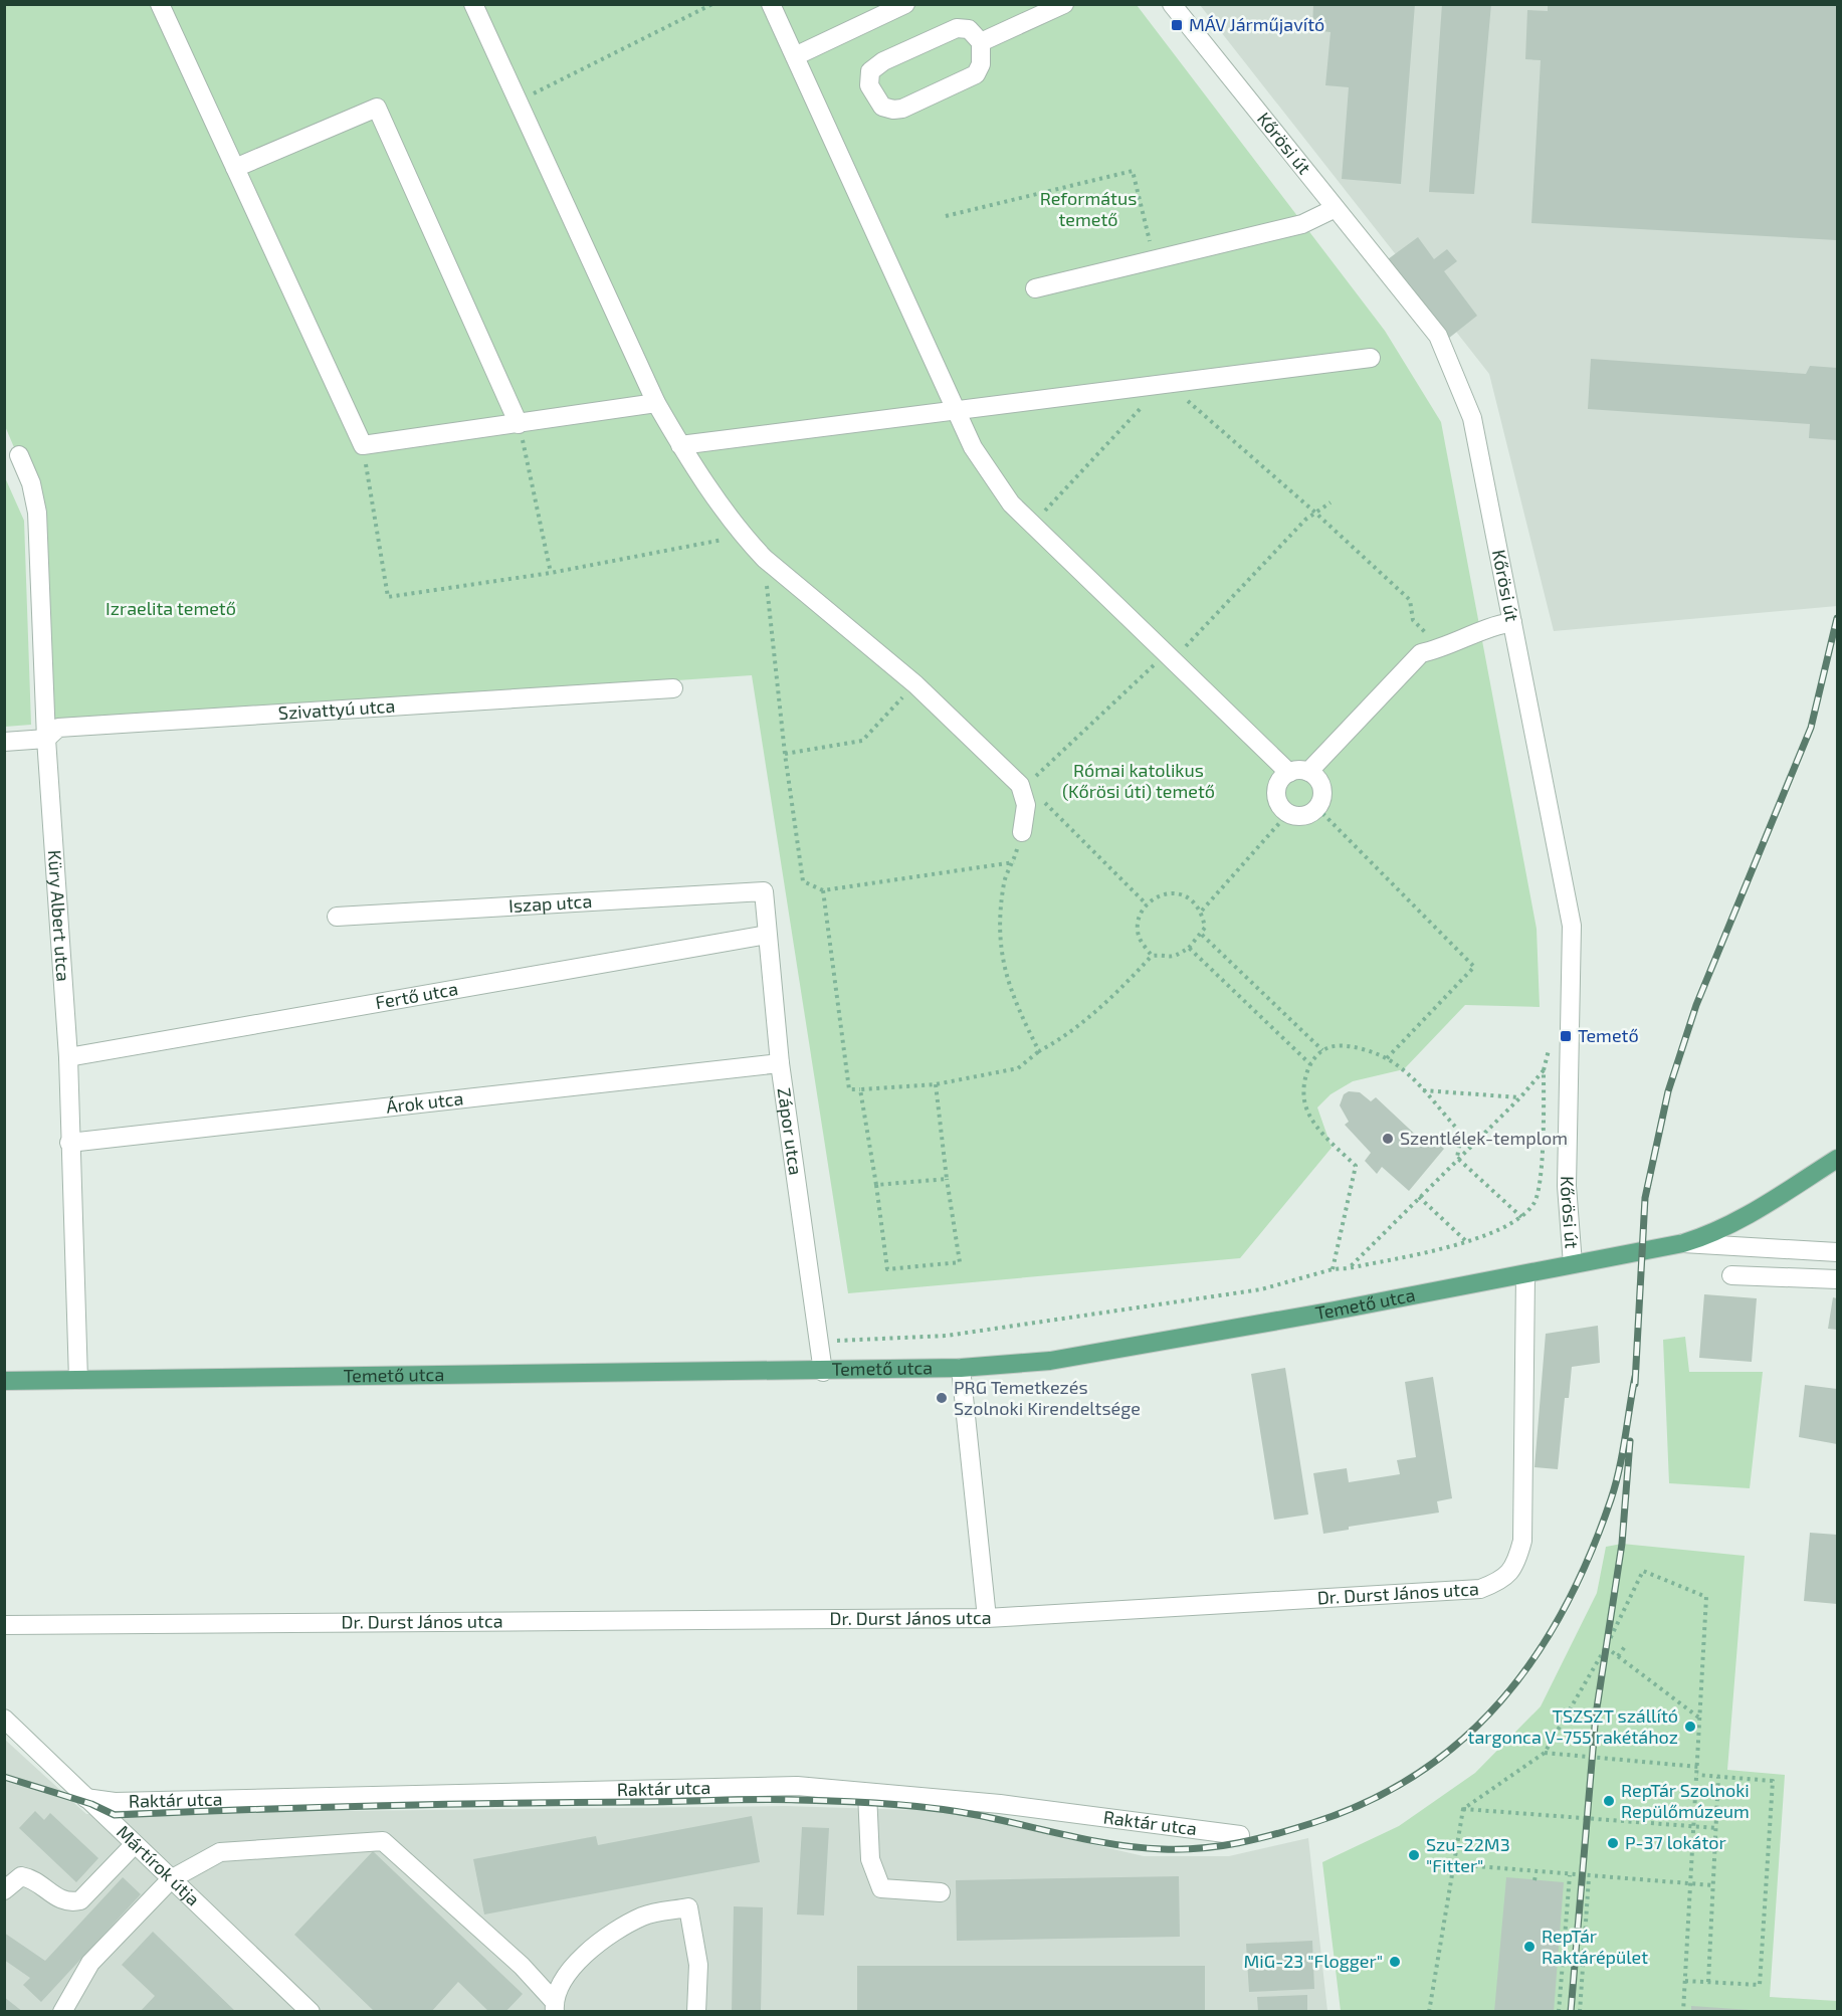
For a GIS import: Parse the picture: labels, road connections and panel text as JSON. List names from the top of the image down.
{
  "streets": {
    "main road": ["Temető utca"],
    "street": [
      "Kőrösi út",
      "Szivattyú utca",
      "Iszap utca",
      "Küry Albert utca",
      "Fertő utca",
      "Árok utca",
      "Zápor utca",
      "Dr. Durst János utca",
      "Raktár utca",
      "Mártírok útja"
    ]
  },
  "crossings": [
    ["Kőrösi út", "Temető utca"],
    ["Szivattyú utca", "Küry Albert utca"],
    ["Iszap utca", "Zápor utca"],
    ["Küry Albert utca", "Fertő utca"],
    ["Küry Albert utca", "Árok utca"],
    ["Küry Albert utca", "Temető utca"],
    ["Fertő utca", "Zápor utca"],
    ["Árok utca", "Zápor utca"],
    ["Zápor utca", "Temető utca"],
    ["Temető utca", "Dr. Durst János utca"],
    ["Raktár utca", "Mártírok útja"]
  ],
  "parks": ["Református temető", "Izraelita temető", "Római katolikus (Kőrösi úti) temető"],
  "places": {
    "transit": ["MÁV Járműjavító", "Temető"],
    "other": [
      "Szentlélek-templom",
      "PRG Temetkezés Szolnoki Kirendeltsége",
      "TSZSZT szállító targonca V-755 rakétához",
      "RepTár Szolnoki Repülőmúzeum",
      "P-37 lokátor",
      "Szu-22M3 \"Fitter\"",
      "RepTár Raktárépület",
      "MiG-23 \"Flogger\""
    ]
  }
}
